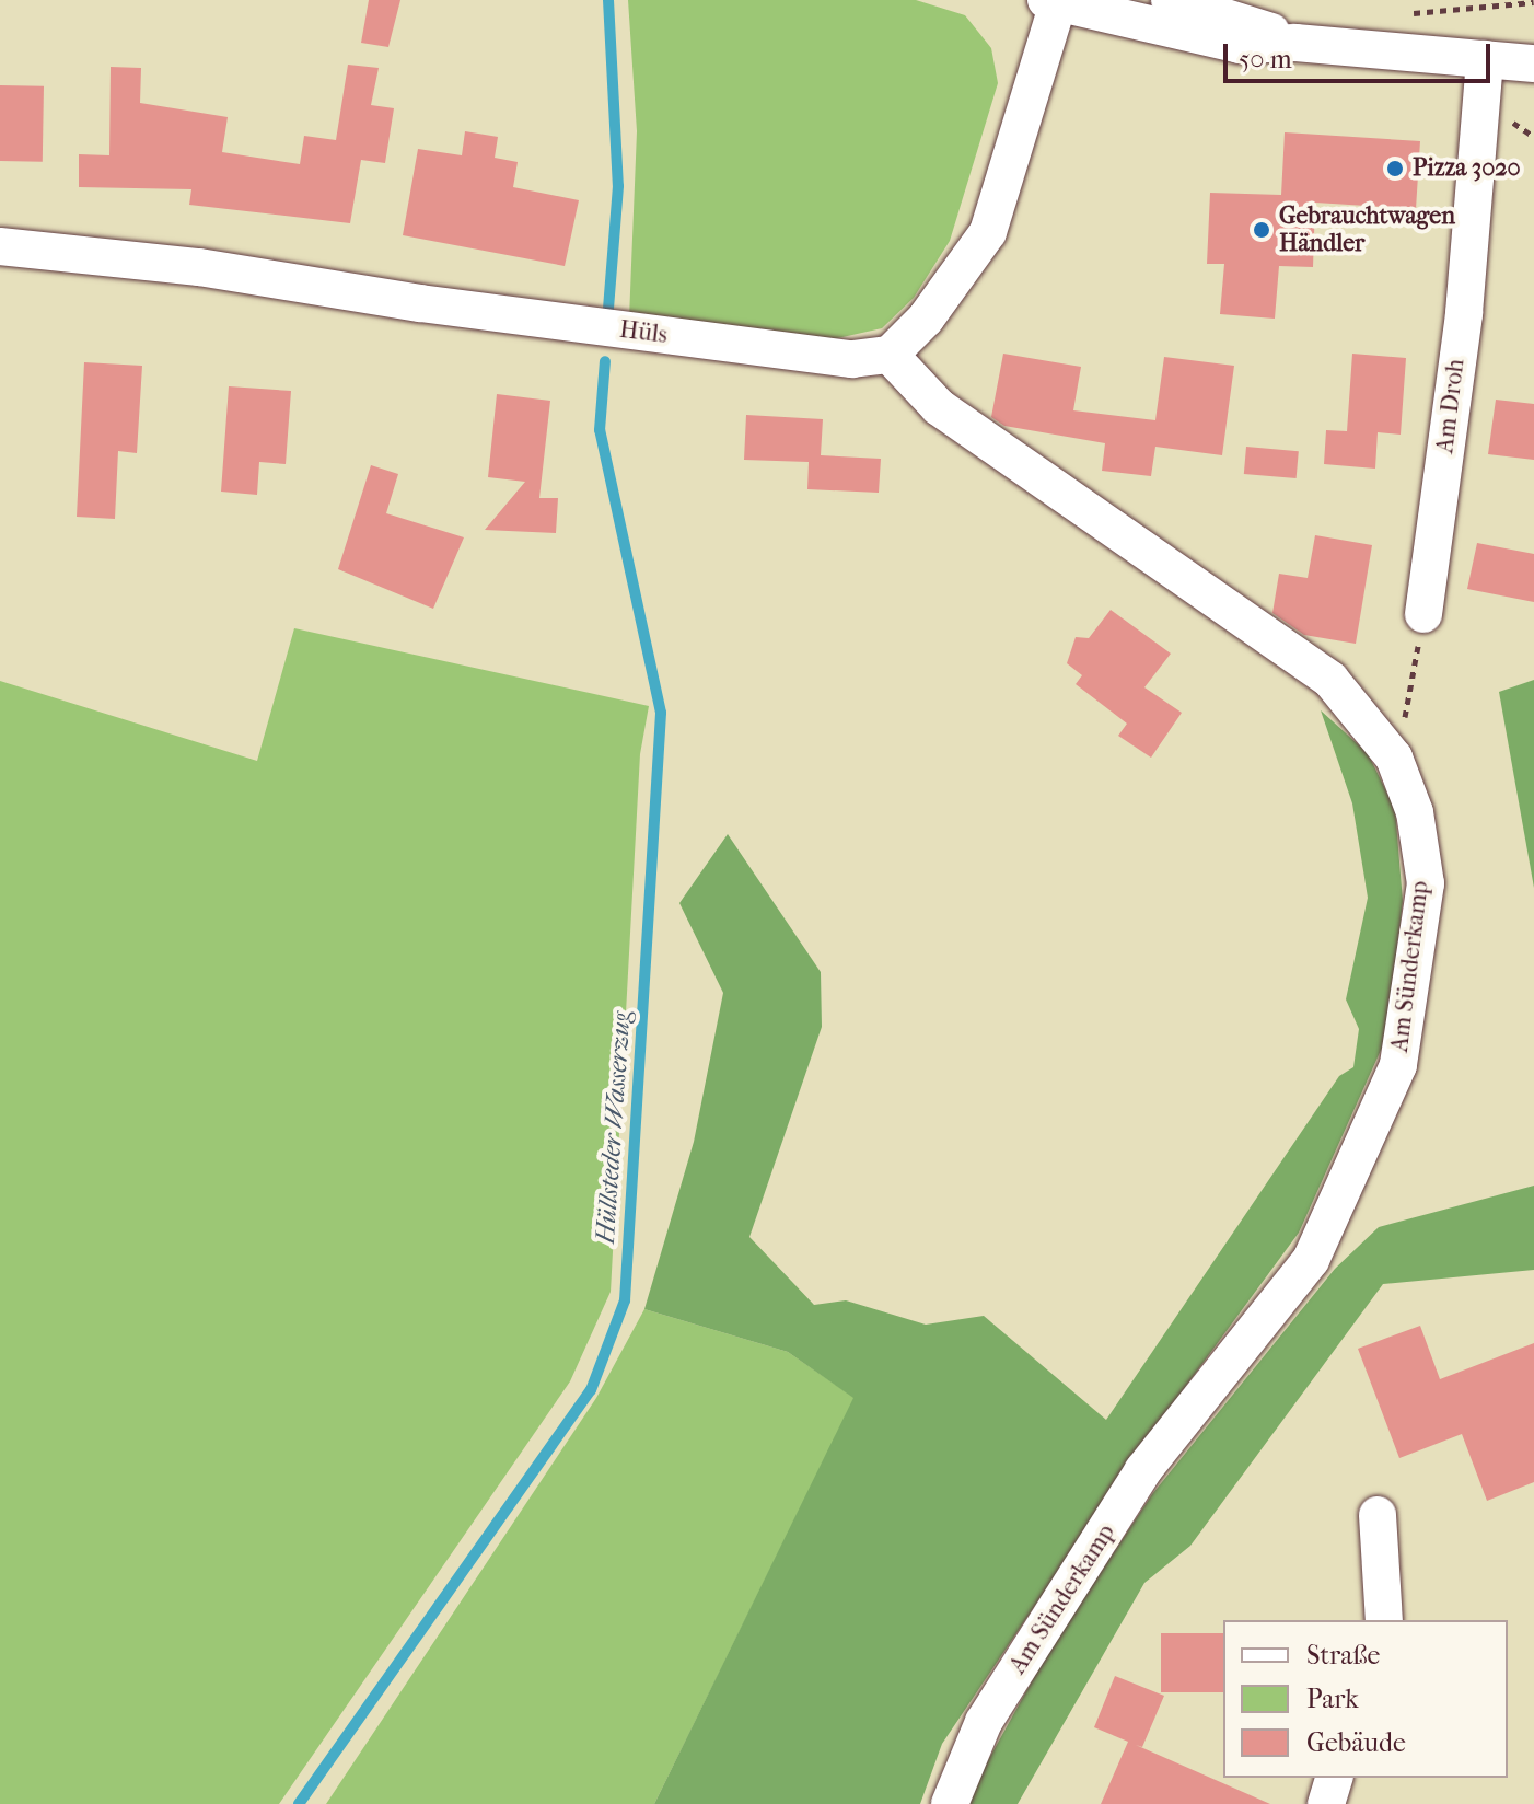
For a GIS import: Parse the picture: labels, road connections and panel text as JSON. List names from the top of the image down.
{
  "streets": {
    "street": ["Hüls", "Am Droh", "Am Sünderkamp"]
  },
  "crossings": [
    ["Hüls", "Am Sünderkamp"]
  ],
  "water": ["Hüllsteder Wasserzug"],
  "places": ["Pizza 3020", "Gebrauchtwagen Händler"],
  "legend": ["Straße", "Park", "Gebäude"],
  "scale_bar": "50 m"
}
